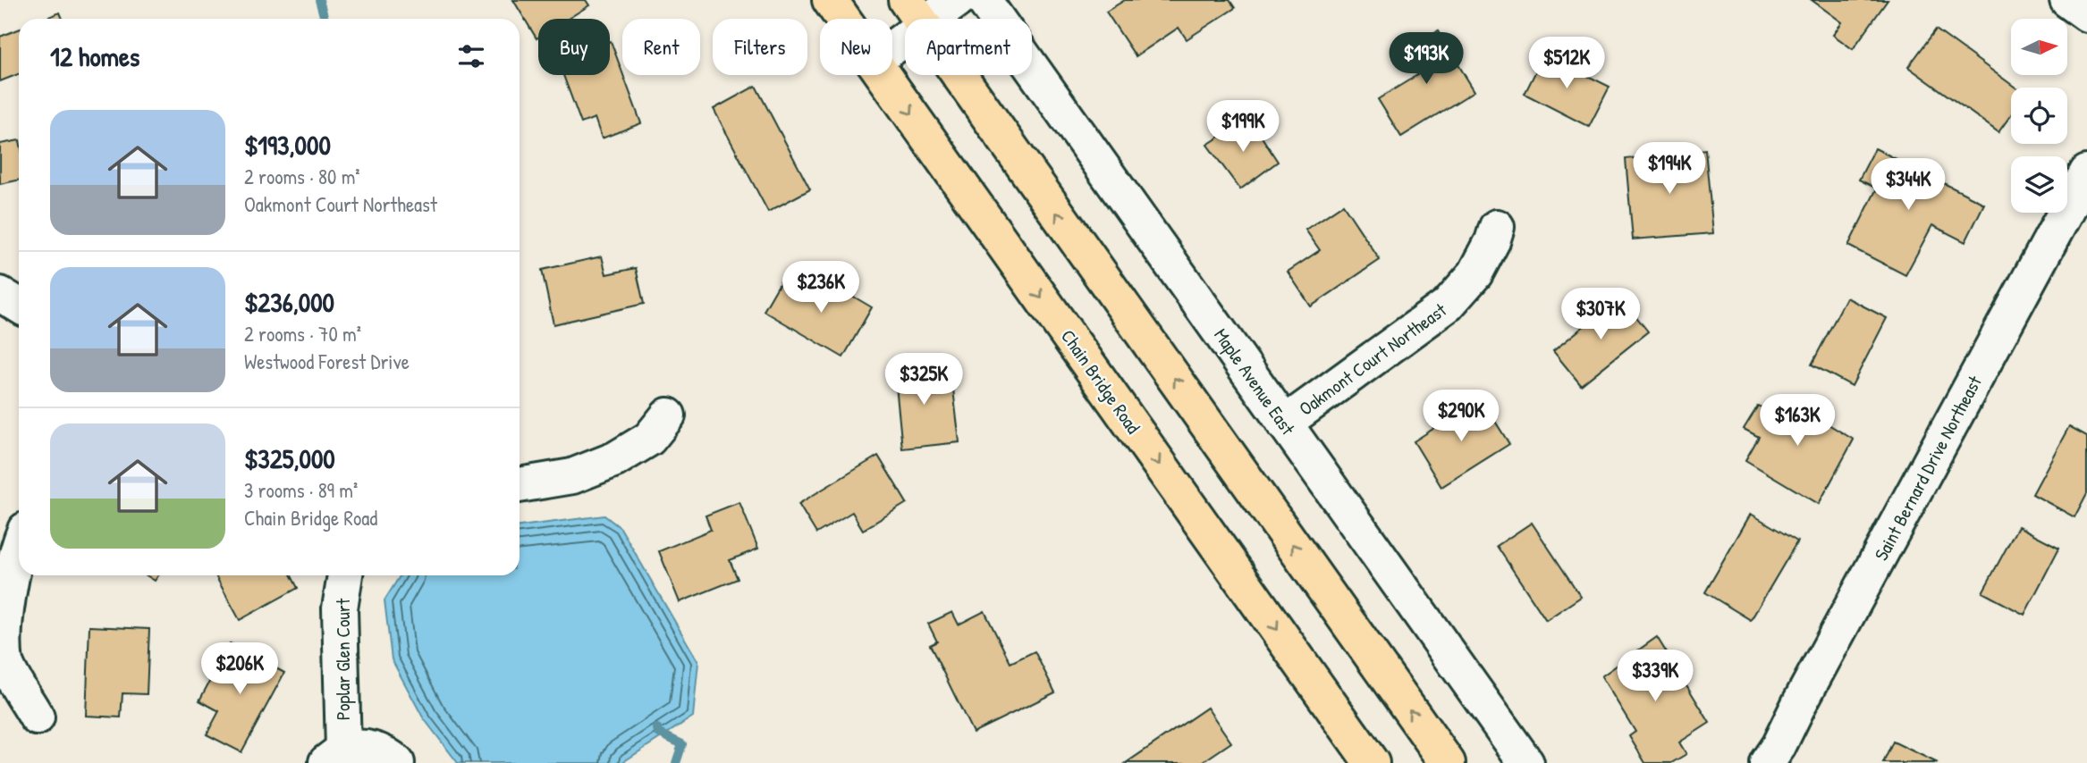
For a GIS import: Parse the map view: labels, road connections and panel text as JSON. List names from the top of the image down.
{
  "streets": {
    "main road": ["Chain Bridge Road"],
    "street": [
      "Oakmont Court Northeast",
      "Maple Avenue East",
      "Saint Bernard Drive Northeast",
      "Poplar Glen Court"
    ]
  },
  "crossings": [
    ["Oakmont Court Northeast", "Maple Avenue East"]
  ],
  "north": "right",
  "page": {
    "chip": [
      "Buy",
      "Rent",
      "Filters",
      "New",
      "Apartment"
    ],
    "heading": "12 homes",
    "price": [
      "$193K",
      "$512K",
      "$199K",
      "$194K",
      "$344K",
      "$236K",
      "$307K",
      "$325K",
      "$290K",
      "$163K",
      "$206K",
      "$339K"
    ],
    "list": [
      {
        "name": "$193,000",
        "note": "2 rooms · 80 m² · Oakmont Court Northeast"
      },
      {
        "name": "$236,000",
        "note": "2 rooms · 70 m² · Westwood Forest Drive"
      },
      {
        "name": "$325,000",
        "note": "3 rooms · 89 m² · Chain Bridge Road"
      }
    ]
  }
}
